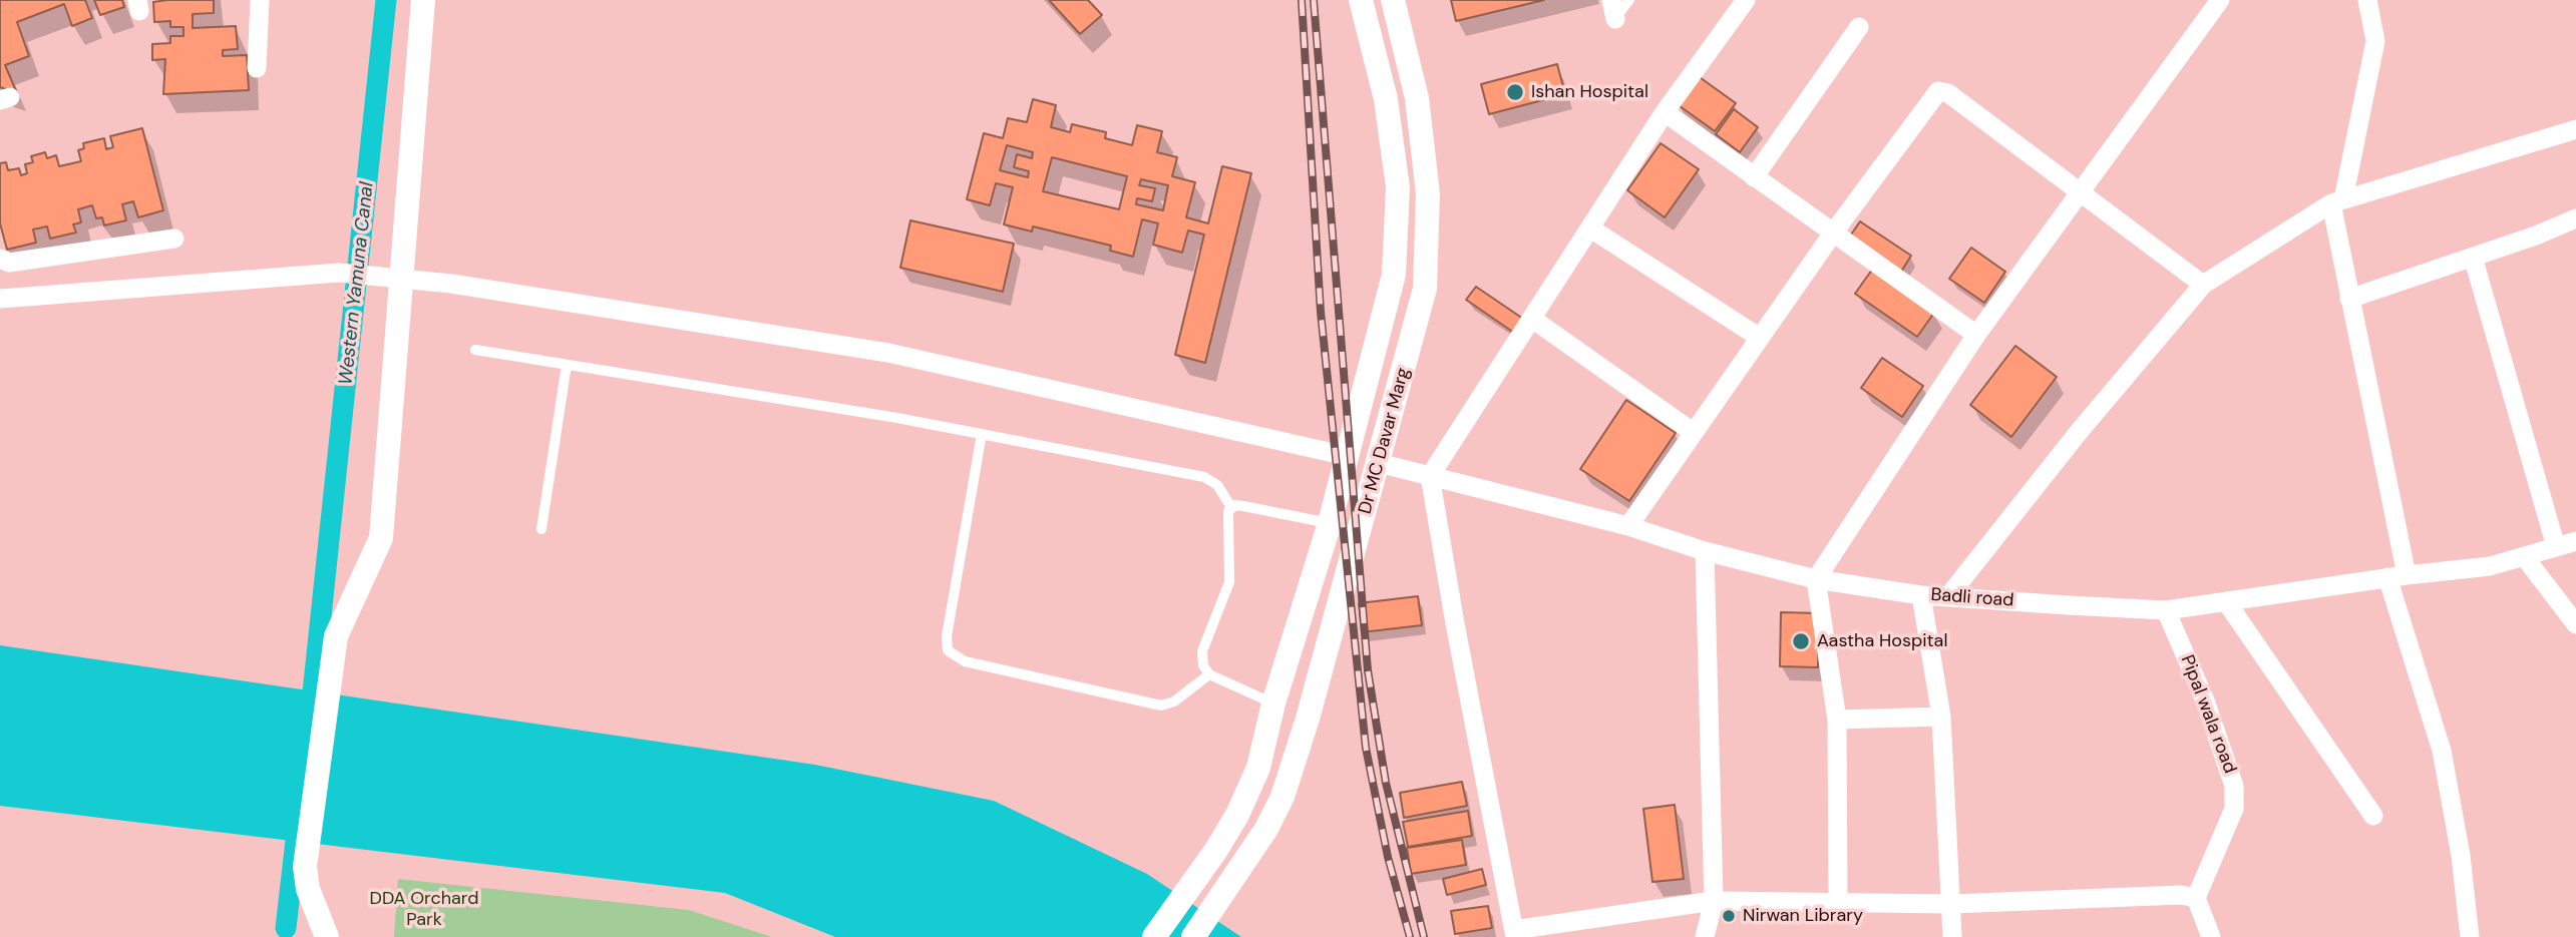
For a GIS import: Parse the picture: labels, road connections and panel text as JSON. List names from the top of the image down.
{
  "streets": {
    "street": ["Dr MC Davar Marg", "Badli road", "Pipal wala road"]
  },
  "crossings": [
    ["Dr MC Davar Marg", "Badli road"],
    ["Badli road", "Pipal wala road"]
  ],
  "water": ["Western Yamuna Canal"],
  "parks": ["DDA Orchard Park"],
  "places": ["Ishan Hospital", "Aastha Hospital", "Nirwan Library"]
}
